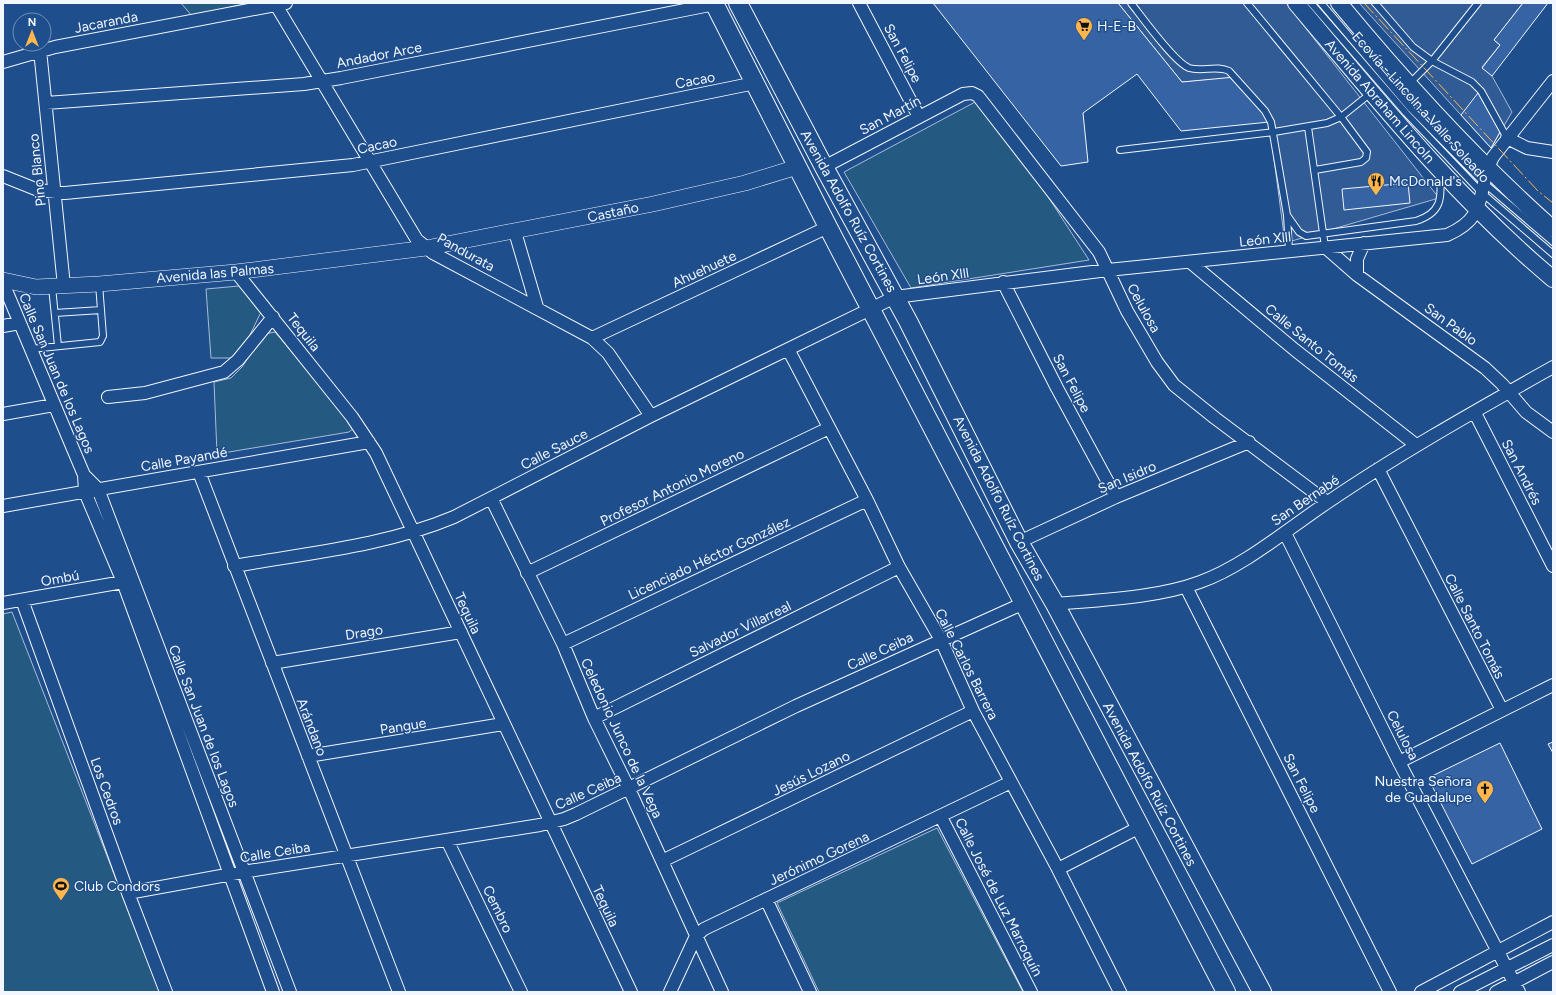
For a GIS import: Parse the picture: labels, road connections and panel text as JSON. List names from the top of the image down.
{
  "streets": {
    "main road": ["Avenida Abraham Lincoln", "Avenida Adolfo Ruíz Cortines"],
    "street": [
      "Jacaranda",
      "San Felipe",
      "Andador Arce",
      "Cacao",
      "San Martín",
      "Pino Blanco",
      "Castaño",
      "León Xlll",
      "Pandurata",
      "Ahuehuete",
      "Avenida las Palmas",
      "Celulosa",
      "San Pablo",
      "Tequila",
      "Calle Santo Tomás",
      "Calle San Juan de los Lagos",
      "Calle Sauce",
      "Calle Payandé",
      "San Andrés",
      "San Isidro",
      "Profesor Antonio Moreno",
      "San Bernabé",
      "Licenciado Héctor González",
      "Ombú",
      "Salvador Villarreal",
      "Drago",
      "Calle Ceiba",
      "Calle Carlos Barrera",
      "Pangue",
      "Arándano",
      "Celedonio Junco de la Vega",
      "Jesús Lozano",
      "Los Cedros",
      "Jerónimo Gorena",
      "Calle José de Luz Marroquín",
      "Cembro"
    ],
    "lane": ["Ecovía - Lincoln a Valle Soleado"]
  },
  "crossings": [
    ["Jacaranda", "Pandurata"],
    ["San Felipe", "San Martín"],
    ["San Felipe", "León Xlll"],
    ["San Felipe", "San Isidro"],
    ["San Felipe", "San Bernabé"],
    ["Andador Arce", "Pino Blanco"],
    ["Andador Arce", "Avenida Adolfo Ruíz Cortines"],
    ["Andador Arce", "Pandurata"],
    ["Cacao", "Pino Blanco"],
    ["Cacao", "Avenida Adolfo Ruíz Cortines"],
    ["Cacao", "Pandurata"],
    ["Avenida Abraham Lincoln", "León Xlll"],
    ["Ecovía - Lincoln a Valle Soleado", "León Xlll"],
    ["San Martín", "Avenida Adolfo Ruíz Cortines"],
    ["San Martín", "Celulosa"],
    ["Pino Blanco", "Avenida las Palmas"],
    ["Avenida Adolfo Ruíz Cortines", "Castaño"],
    ["Avenida Adolfo Ruíz Cortines", "León Xlll"],
    ["Avenida Adolfo Ruíz Cortines", "Ahuehuete"],
    ["Avenida Adolfo Ruíz Cortines", "Calle Sauce"],
    ["Avenida Adolfo Ruíz Cortines", "San Isidro"],
    ["Avenida Adolfo Ruíz Cortines", "San Bernabé"],
    ["Avenida Adolfo Ruíz Cortines", "Calle Ceiba"],
    ["Castaño", "Pandurata"],
    ["Castaño", "Avenida las Palmas"],
    ["León Xlll", "Celulosa"],
    ["León Xlll", "San Pablo"],
    ["León Xlll", "Calle Santo Tomás"],
    ["León Xlll", "Calle Sauce"],
    ["Pandurata", "Ahuehuete"],
    ["Pandurata", "Avenida las Palmas"],
    ["Pandurata", "Calle Sauce"],
    ["Avenida las Palmas", "Tequila"],
    ["Celulosa", "San Isidro"],
    ["Celulosa", "San Bernabé"],
    ["San Pablo", "San Bernabé"],
    ["Tequila", "Calle Sauce"],
    ["Tequila", "Calle Payandé"],
    ["Tequila", "Drago"],
    ["Tequila", "Calle Ceiba"],
    ["Tequila", "Pangue"],
    ["Calle Santo Tomás", "San Bernabé"],
    ["Calle San Juan de los Lagos", "Calle Payandé"],
    ["Calle San Juan de los Lagos", "Ombú"],
    ["Calle San Juan de los Lagos", "Calle Ceiba"],
    ["Calle Sauce", "Calle Carlos Barrera"],
    ["Calle Sauce", "Arándano"],
    ["Calle Sauce", "Celedonio Junco de la Vega"],
    ["Calle Payandé", "Arándano"],
    ["San Andrés", "San Bernabé"],
    ["Profesor Antonio Moreno", "Calle Carlos Barrera"],
    ["Profesor Antonio Moreno", "Celedonio Junco de la Vega"],
    ["Licenciado Héctor González", "Calle Carlos Barrera"],
    ["Licenciado Héctor González", "Celedonio Junco de la Vega"],
    ["Ombú", "Los Cedros"],
    ["Salvador Villarreal", "Calle Carlos Barrera"],
    ["Salvador Villarreal", "Celedonio Junco de la Vega"],
    ["Drago", "Arándano"],
    ["Calle Ceiba", "Calle Carlos Barrera"],
    ["Calle Ceiba", "Arándano"],
    ["Calle Ceiba", "Celedonio Junco de la Vega"],
    ["Calle Ceiba", "Los Cedros"],
    ["Calle Ceiba", "Cembro"],
    ["Calle Carlos Barrera", "Jesús Lozano"],
    ["Calle Carlos Barrera", "Jerónimo Gorena"],
    ["Pangue", "Arándano"],
    ["Celedonio Junco de la Vega", "Jesús Lozano"],
    ["Celedonio Junco de la Vega", "Jerónimo Gorena"],
    ["Jerónimo Gorena", "Calle José de Luz Marroquín"]
  ],
  "places": {
    "supermarket": ["H-E-B"],
    "restaurant": ["McDonald's"],
    "church": ["Nuestra Señora de Guadalupe"],
    "sports": ["Club Condors"]
  },
  "north": "top"
}
